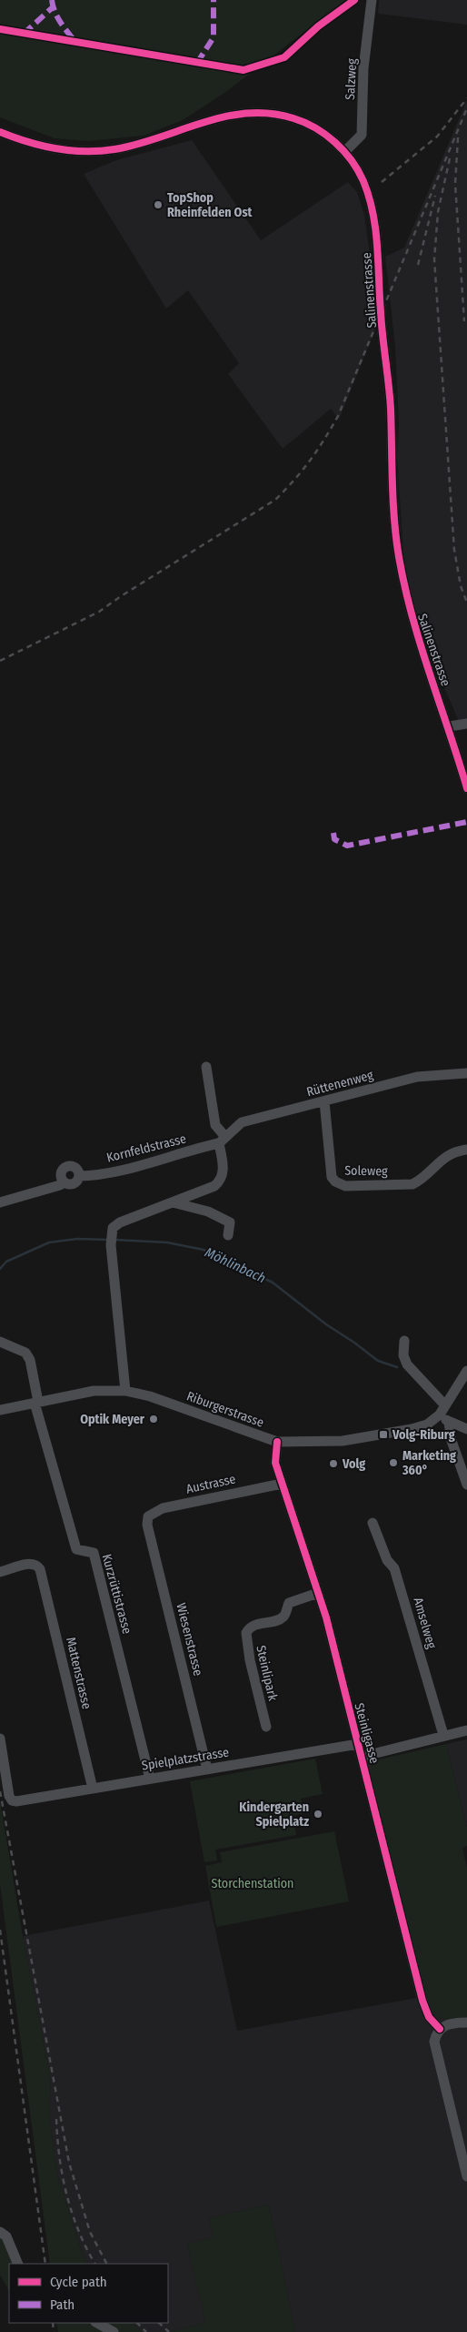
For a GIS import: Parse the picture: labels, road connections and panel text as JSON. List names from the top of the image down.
{
  "streets": {
    "street": [
      "Salzweg",
      "Salinenstrasse",
      "Rüttenenweg",
      "Kornfeldstrasse",
      "Soleweg",
      "Riburgerstrasse",
      "Austrasse",
      "Kurzrüttistrasse",
      "Amselweg",
      "Wiesenstrasse",
      "Mattenstrasse",
      "Steinlipark",
      "Steinligasse",
      "Spielplatzstrasse"
    ]
  },
  "crossings": [
    ["Salzweg", "Salinenstrasse"],
    ["Rüttenenweg", "Kornfeldstrasse"],
    ["Rüttenenweg", "Soleweg"],
    ["Riburgerstrasse", "Kurzrüttistrasse"],
    ["Riburgerstrasse", "Steinligasse"],
    ["Austrasse", "Wiesenstrasse"],
    ["Austrasse", "Steinligasse"],
    ["Kurzrüttistrasse", "Spielplatzstrasse"],
    ["Wiesenstrasse", "Spielplatzstrasse"],
    ["Mattenstrasse", "Spielplatzstrasse"],
    ["Steinlipark", "Steinligasse"],
    ["Steinligasse", "Spielplatzstrasse"]
  ],
  "water": ["Möhlinbach"],
  "parks": ["Storchenstation"],
  "places": {
    "other": [
      "TopShop Rheinfelden Ost",
      "Optik Meyer",
      "Marketing 360°",
      "Volg",
      "Kindergarten Spielplatz"
    ],
    "transit": ["Volg-Riburg"]
  },
  "legend": ["Cycle path", "Path"]
}
